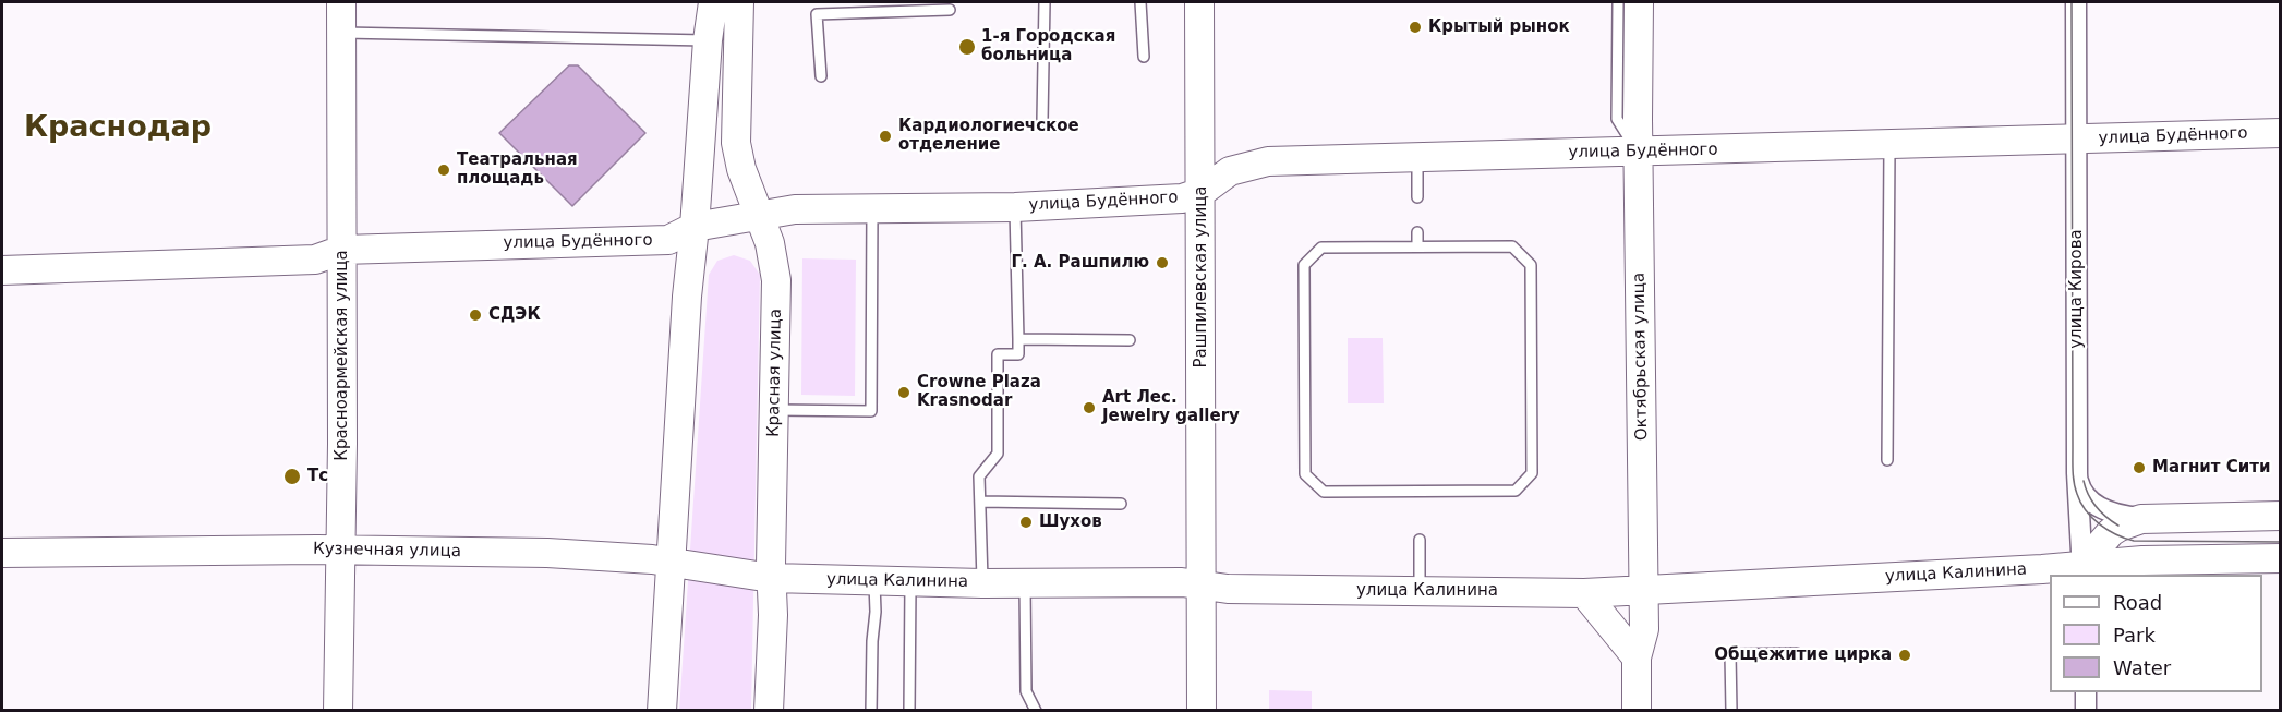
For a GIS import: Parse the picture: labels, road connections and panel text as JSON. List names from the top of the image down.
{
  "streets": {
    "street": [
      "улица Будённого",
      "Рашпилевская улица",
      "улица Кирова",
      "Красноармейская улица",
      "Октябрьская улица",
      "Красная улица",
      "Кузнечная улица",
      "улица Калинина"
    ]
  },
  "crossings": [
    ["улица Будённого", "Рашпилевская улица"],
    ["улица Будённого", "улица Кирова"],
    ["улица Будённого", "Красноармейская улица"],
    ["улица Будённого", "Октябрьская улица"],
    ["улица Будённого", "Красная улица"],
    ["Рашпилевская улица", "улица Калинина"],
    ["улица Кирова", "улица Калинина"],
    ["Красноармейская улица", "Кузнечная улица"],
    ["Октябрьская улица", "улица Калинина"],
    ["Красная улица", "Кузнечная улица"],
    ["Красная улица", "улица Калинина"],
    ["Кузнечная улица", "улица Калинина"]
  ],
  "districts": ["Краснодар"],
  "places": [
    "Крытый рынок",
    "1-я Городская больница",
    "Кардиологиечское отделение",
    "Театральная площадь",
    "Г. А. Рашпилю",
    "СДЭК",
    "Crowne Plaza Krasnodar",
    "Art Лес. Jewelry gallery",
    "Магнит Сити",
    "Тс",
    "Шухов",
    "Общежитие цирка"
  ],
  "legend": ["Road", "Park", "Water"]
}
